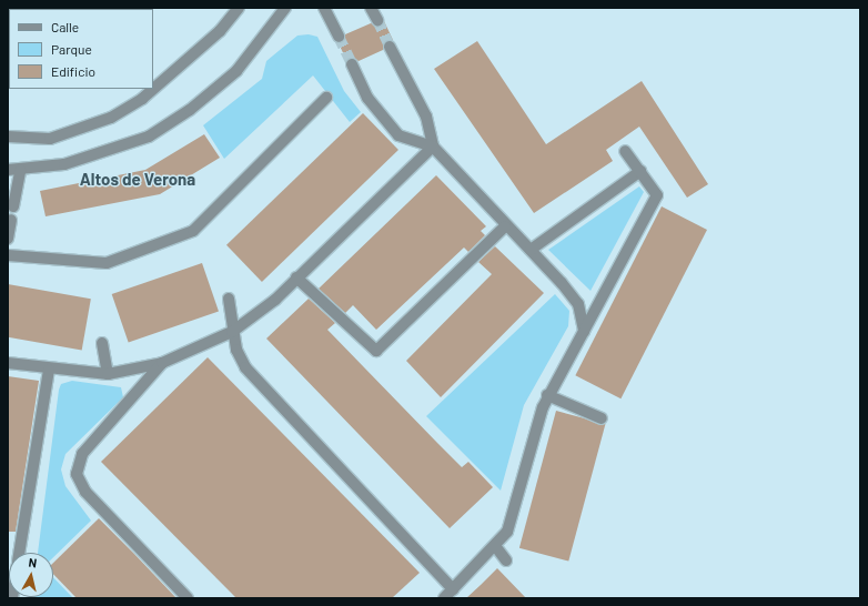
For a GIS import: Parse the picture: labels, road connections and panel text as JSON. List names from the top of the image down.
{
  "districts": ["Altos de Verona"],
  "legend": ["Calle", "Parque", "Edificio"],
  "north": "top"
}
